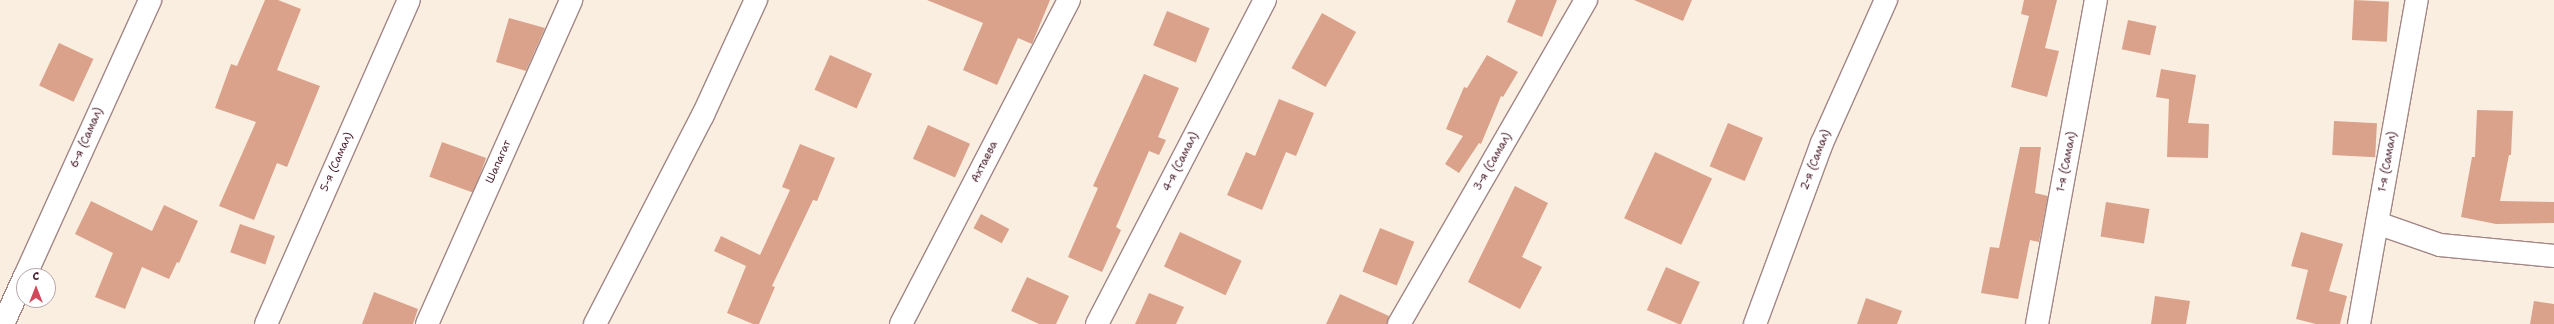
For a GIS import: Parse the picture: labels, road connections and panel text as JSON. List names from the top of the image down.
{
  "streets": {
    "street": [
      "6-я (Самал)",
      "2-я (Самал)",
      "5-я (Самал)",
      "Шапагат",
      "Ахтаева",
      "4-я (Самал)",
      "3-я (Самал)",
      "1-я (Самал)"
    ]
  },
  "north": "top"
}
